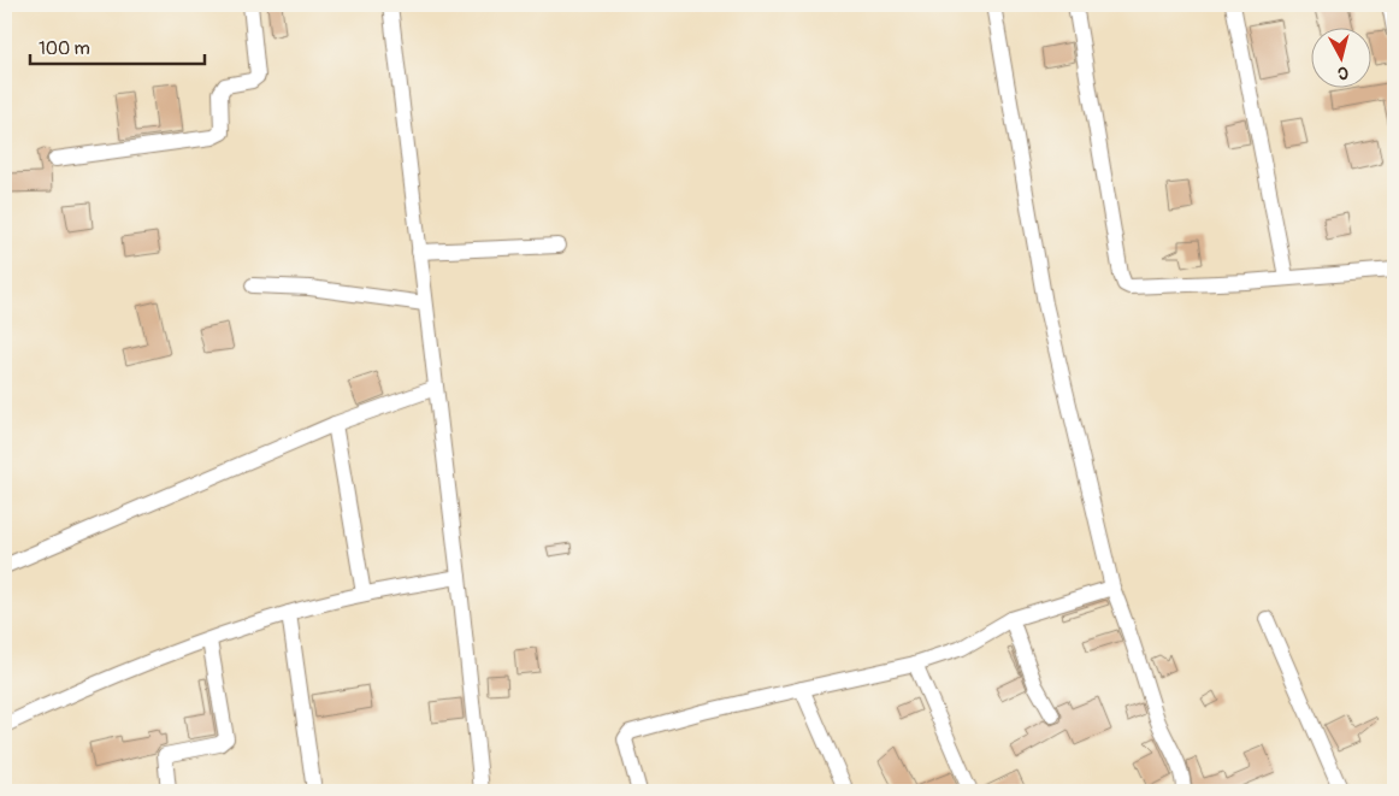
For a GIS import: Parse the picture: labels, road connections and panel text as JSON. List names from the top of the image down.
{
  "scale_bar": "100 m",
  "north": "bottom"
}
